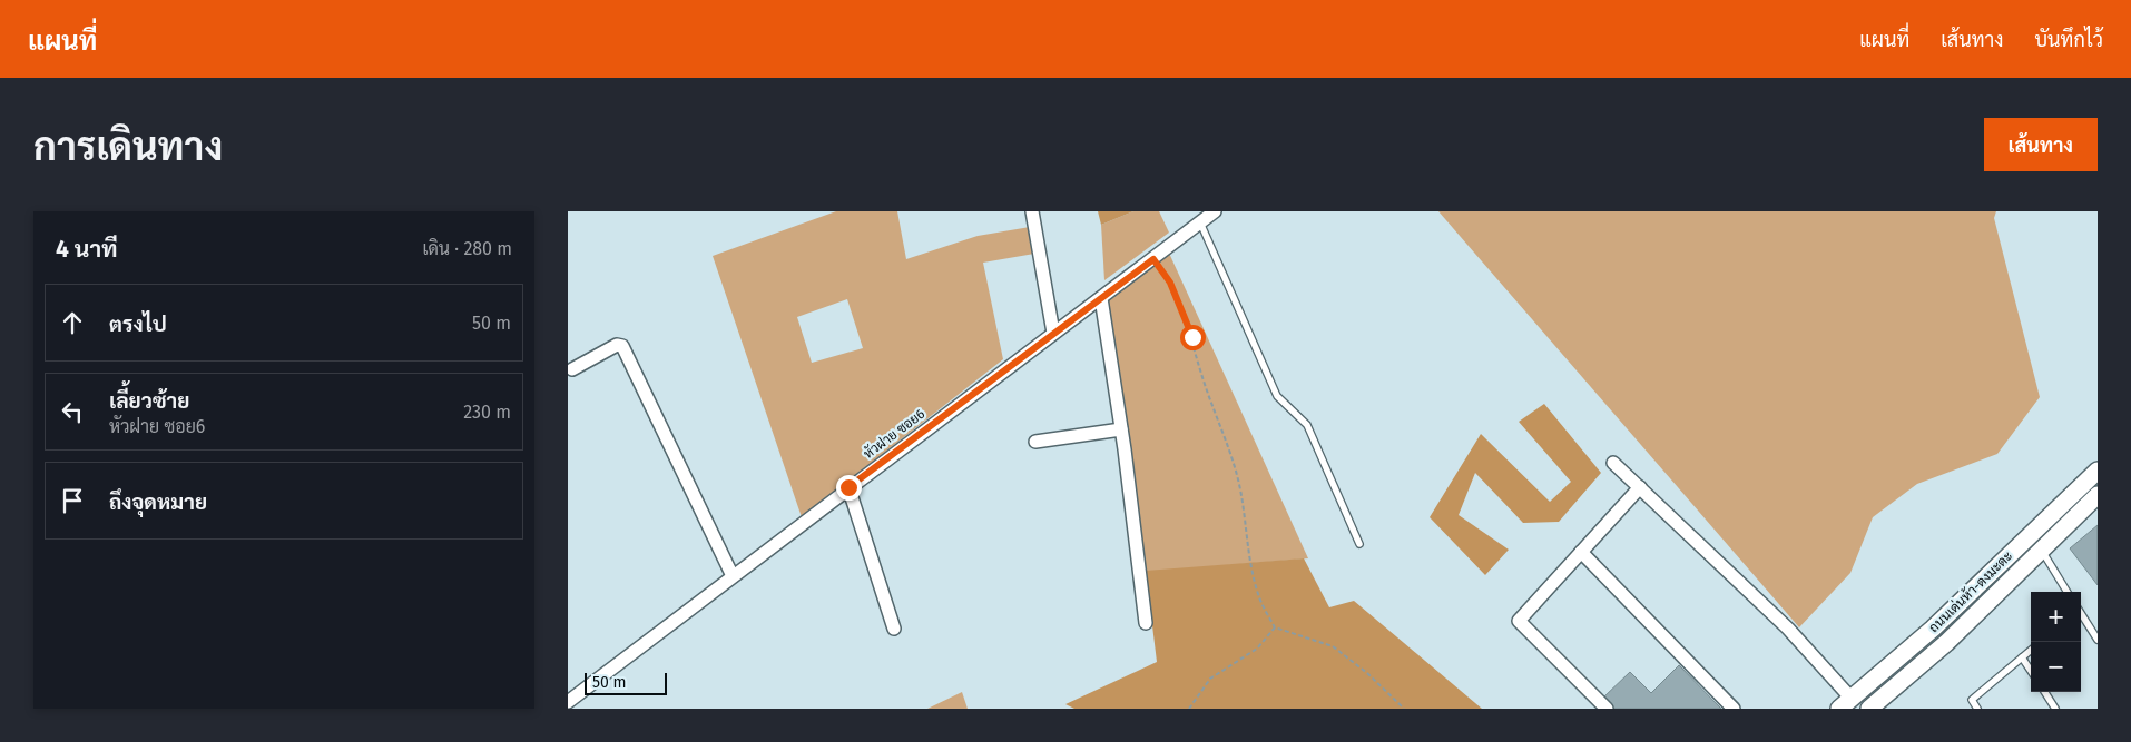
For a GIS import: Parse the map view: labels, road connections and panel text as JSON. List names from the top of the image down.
{
  "streets": {
    "main road": ["ถนนเด่นห้า-ดงมะดะ"],
    "street": ["หัวฝาย ซอย6"]
  },
  "scale_bar": "50 m",
  "page": {
    "header": "แผนที่",
    "nav": ["แผนที่", "เส้นทาง", "บันทึกไว้"],
    "buttons": "เส้นทาง",
    "title": "การเดินทาง",
    "heading": ["4 นาที", "เดิน · 280 m"],
    "list": [
      ["ตรงไป", "50 m"],
      ["เลี้ยวซ้าย", "หัวฝาย ซอย6", "230 m"],
      "ถึงจุดหมาย"
    ],
    "map_buttons": ["+", "−"],
    "scale": "50 m"
  }
}
